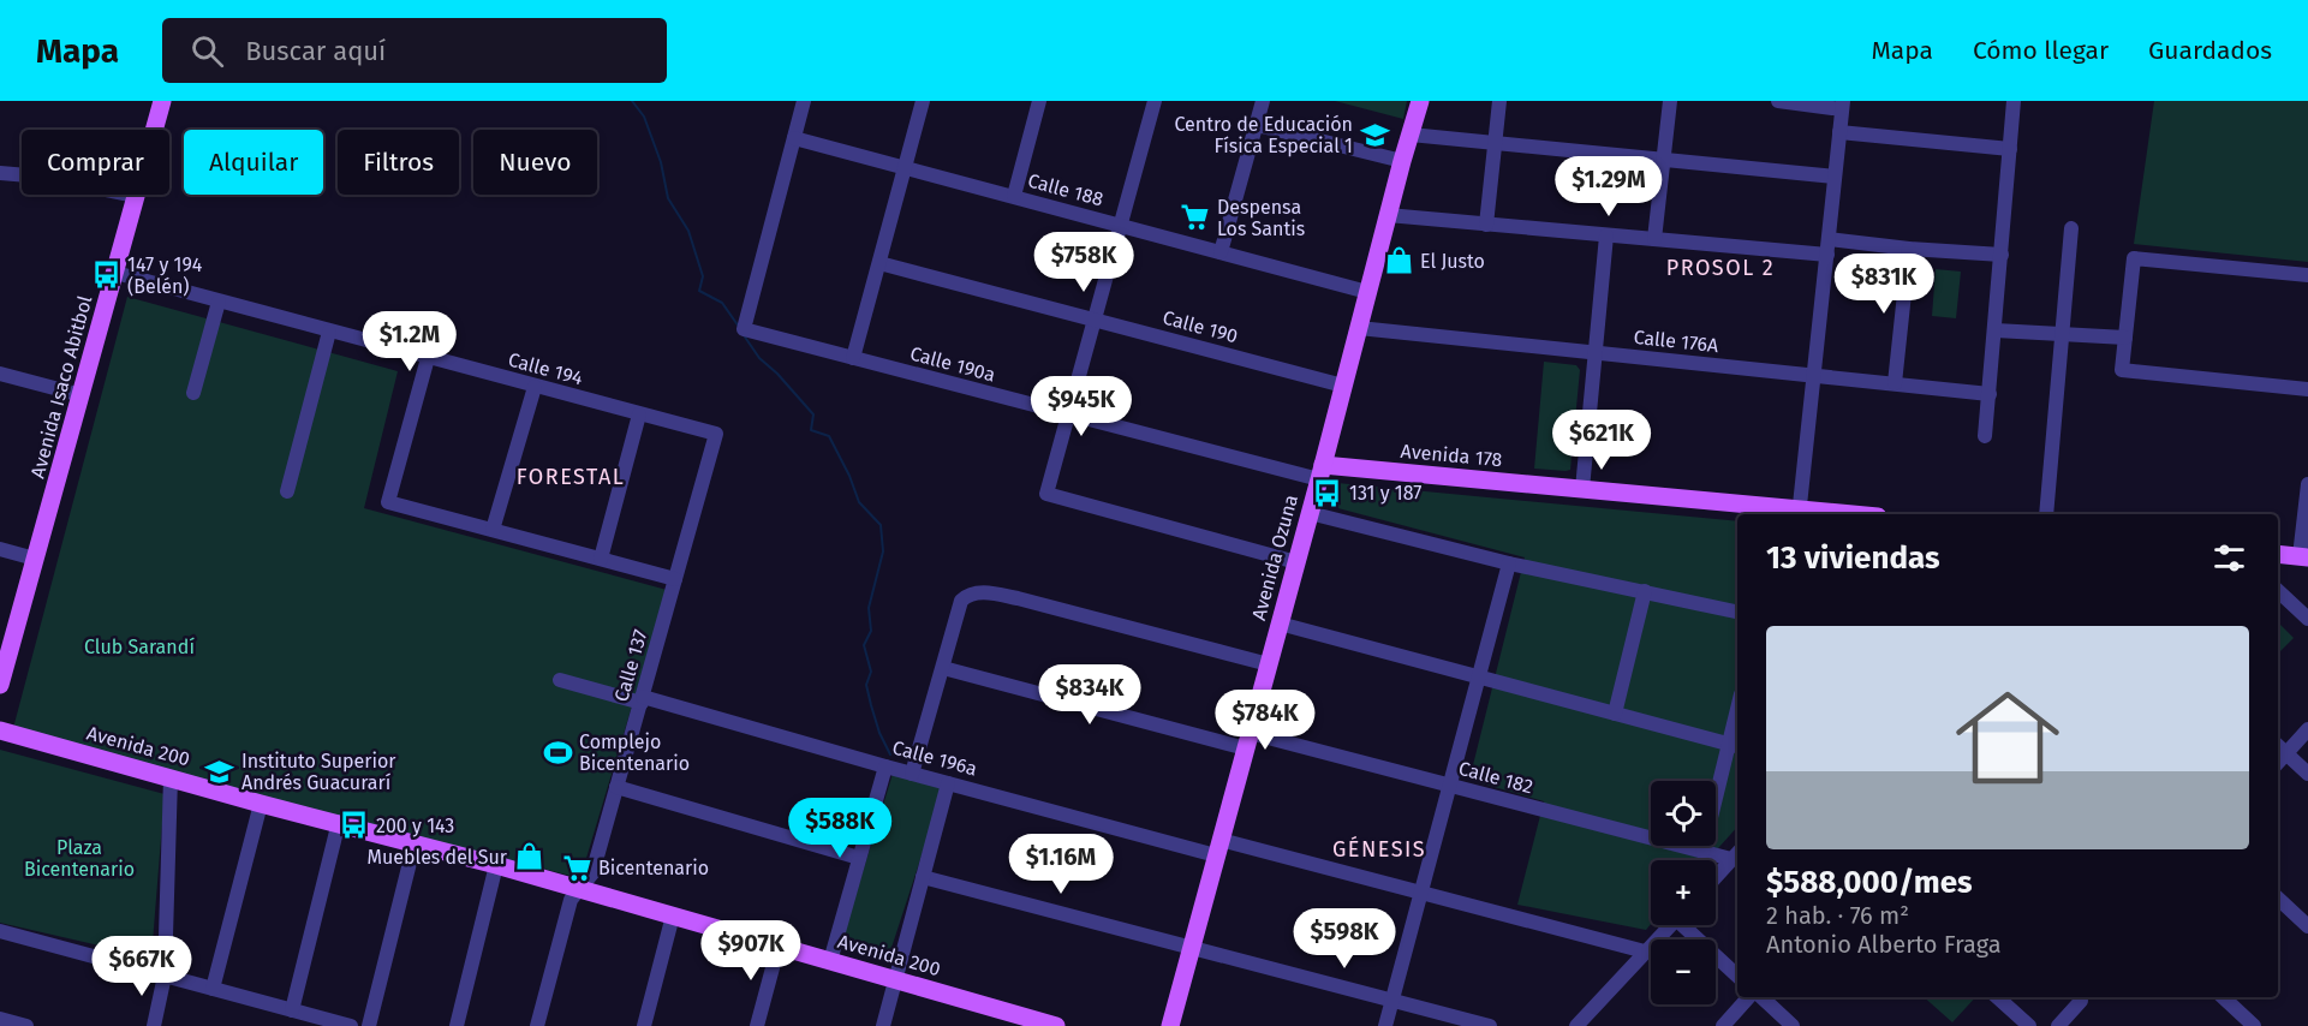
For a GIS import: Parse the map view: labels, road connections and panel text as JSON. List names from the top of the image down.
{
  "streets": {
    "main road": [
      "Avenida Isaco Abitbol",
      "Avenida 178",
      "Avenida Ozuna",
      "Avenida 200"
    ],
    "street": [
      "Calle 188",
      "Calle 190",
      "Calle 176A",
      "Calle 190a",
      "Calle 194",
      "Calle 137",
      "Calle 196a",
      "Calle 182"
    ]
  },
  "crossings": [
    ["Calle 188", "Calle 190a"],
    ["Calle 188", "Avenida Ozuna"],
    ["Calle 190", "Avenida Ozuna"],
    ["Calle 176A", "Avenida Ozuna"],
    ["Calle 190a", "Avenida 178"],
    ["Calle 190a", "Avenida Ozuna"],
    ["Calle 194", "Avenida Isaco Abitbol"],
    ["Calle 194", "Calle 137"],
    ["Avenida 178", "Avenida Ozuna"],
    ["Avenida Ozuna", "Calle 196a"],
    ["Avenida Ozuna", "Calle 182"],
    ["Calle 137", "Avenida 200"],
    ["Calle 137", "Calle 196a"]
  ],
  "districts": ["PROSOL 2", "FORESTAL", "GÉNESIS"],
  "parks": ["Club Sarandí", "Plaza Bicentenario"],
  "places": {
    "school or university": ["Centro de Educación Física Especial 1", "Instituto Superior Andrés Guacurarí"],
    "supermarket": ["Despensa Los Santis", "Bicentenario"],
    "shop": ["El Justo", "Muebles del Sur"],
    "bus stop": ["147 y 194 (Belén)", "131 y 187", "200 y 143"],
    "sports": ["Complejo Bicentenario"]
  },
  "page": {
    "header": "Mapa",
    "search": "Buscar aquí",
    "nav": ["Mapa", "Cómo llegar", "Guardados"],
    "chip": [
      "Comprar",
      "Alquilar",
      "Filtros",
      "Nuevo"
    ],
    "price": [
      "$1.29M",
      "$758K",
      "$831K",
      "$1.2M",
      "$945K",
      "$621K",
      "$834K",
      "$784K",
      "$588K",
      "$1.16M",
      "$598K",
      "$907K",
      "$667K"
    ],
    "heading": "13 viviendas",
    "list": [
      {
        "name": "$588,000/mes",
        "note": "2 hab. · 76 m² · Antonio Alberto Fraga"
      }
    ],
    "map_buttons": ["+", "−"]
  }
}
